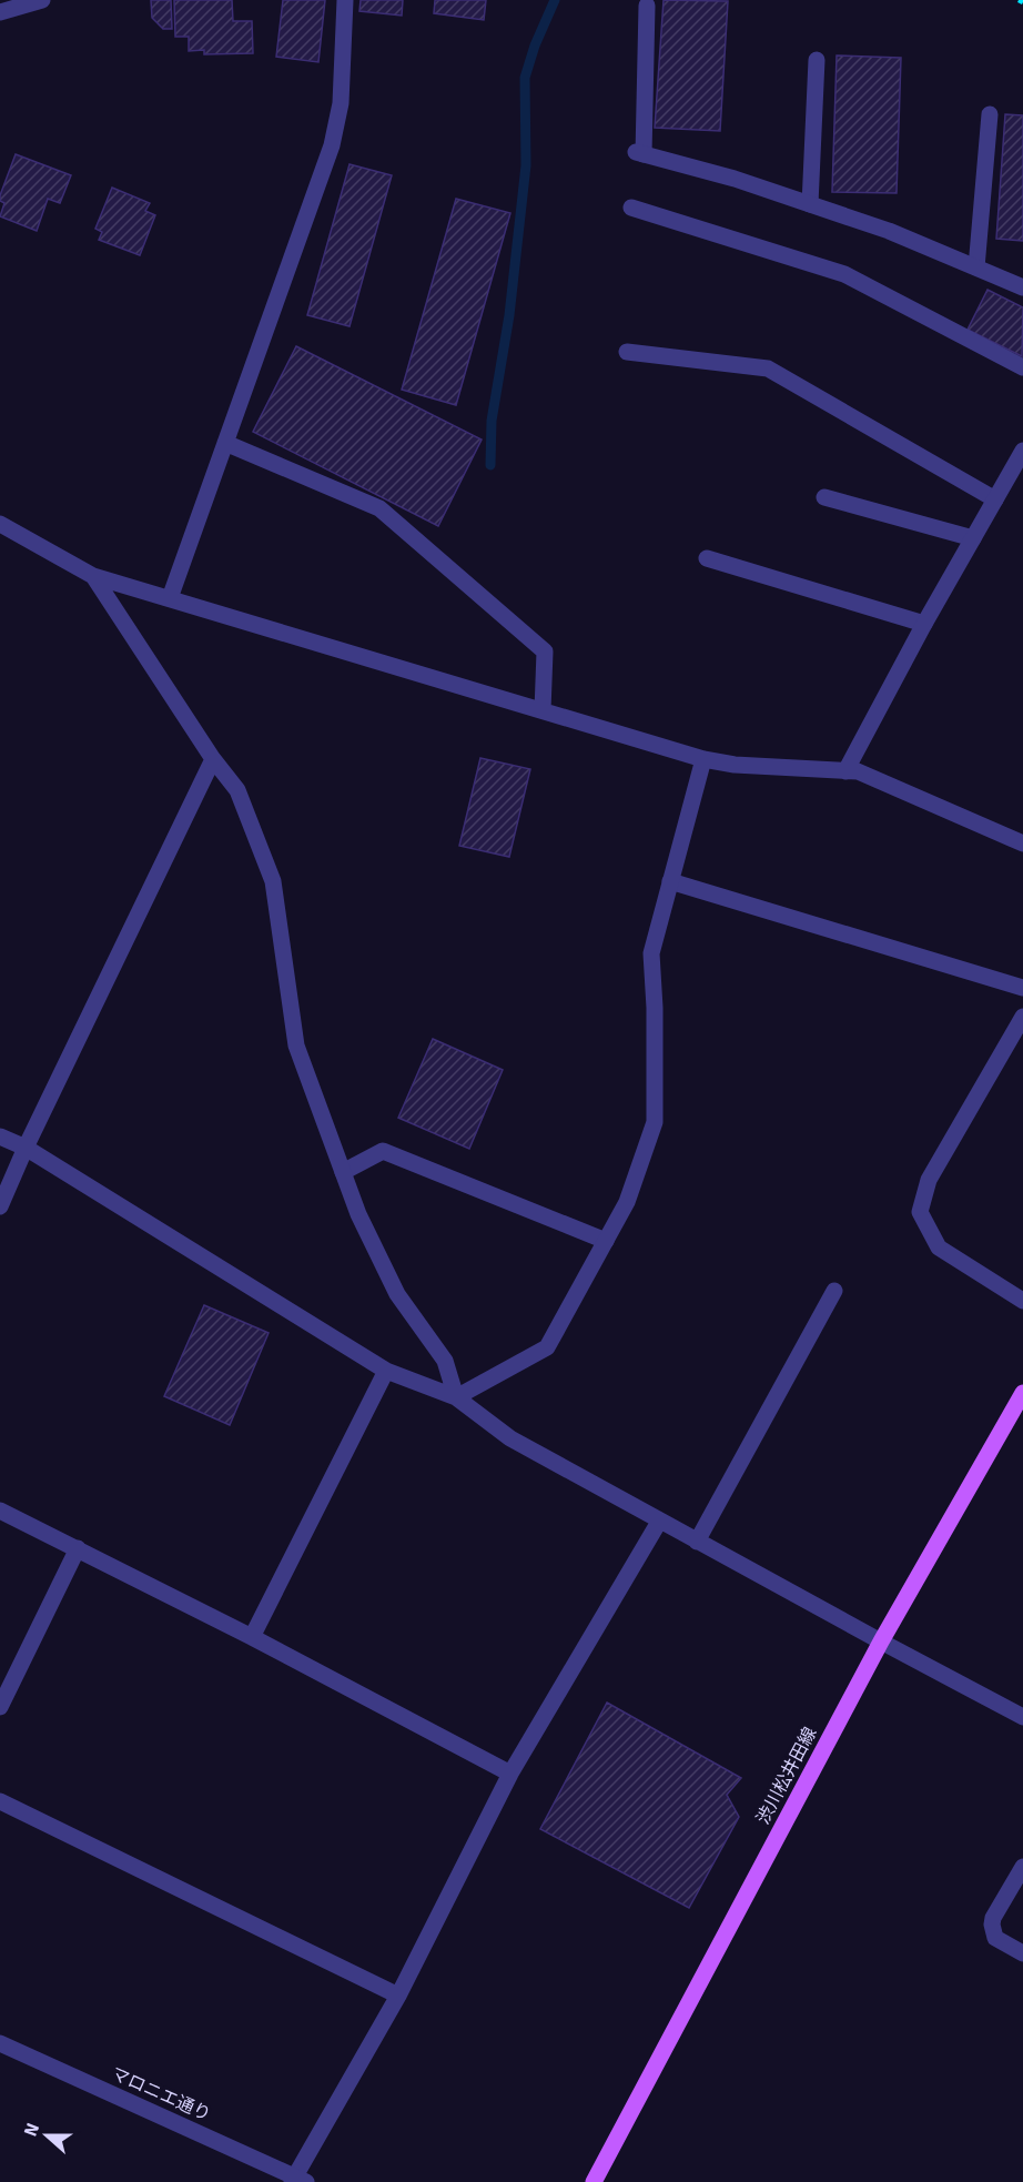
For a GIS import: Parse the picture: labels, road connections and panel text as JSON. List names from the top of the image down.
{
  "streets": {
    "main road": ["渋川松井田線"],
    "street": ["マロニエ通り"]
  },
  "north": "left"
}
